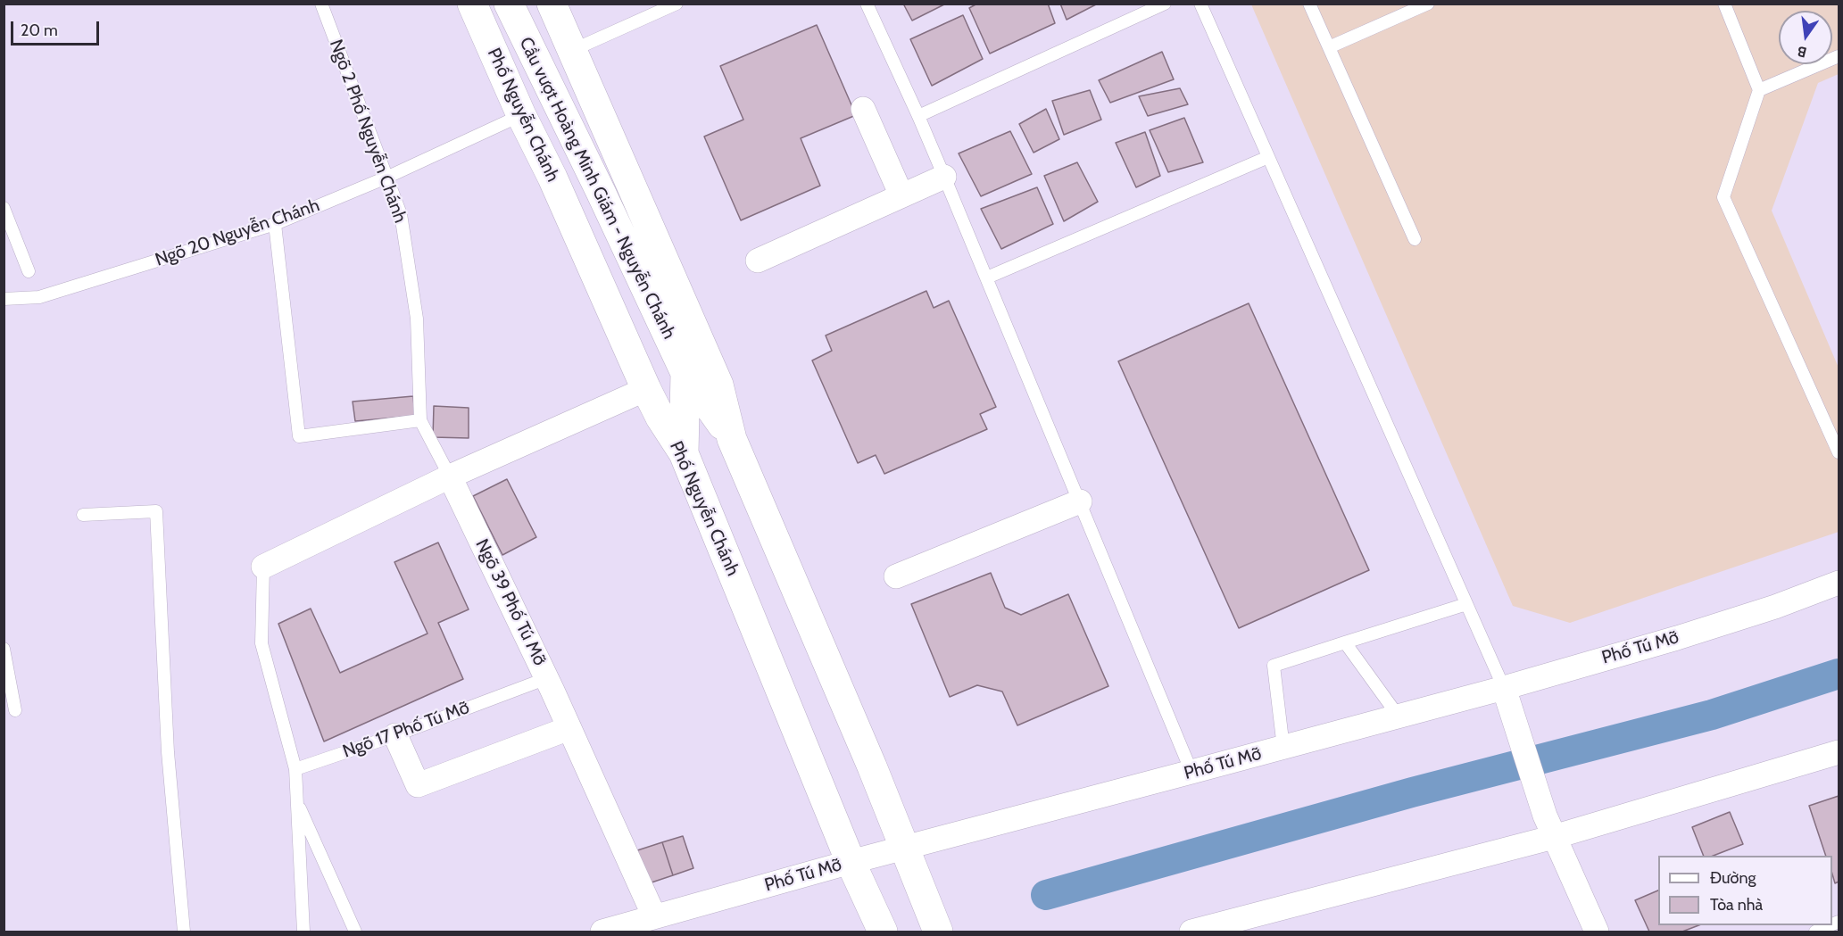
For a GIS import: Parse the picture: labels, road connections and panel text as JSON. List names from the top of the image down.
{
  "streets": {
    "street": [
      "Phố Nguyễn Chánh",
      "Cầu vượt Hoàng Minh Giám - Nguyễn Chánh",
      "Ngõ 39 Phố Tú Mỡ",
      "Phố Tú Mỡ"
    ],
    "lane": ["Ngõ 2 Phố Nguyễn Chánh", "Ngõ 20 Nguyễn Chánh", "Ngõ 17 Phố Tú Mỡ"]
  },
  "crossings": [
    ["Phố Nguyễn Chánh", "Cầu vượt Hoàng Minh Giám - Nguyễn Chánh"],
    ["Phố Nguyễn Chánh", "Ngõ 20 Nguyễn Chánh"],
    ["Phố Nguyễn Chánh", "Phố Tú Mỡ"],
    ["Ngõ 2 Phố Nguyễn Chánh", "Ngõ 20 Nguyễn Chánh"],
    ["Ngõ 39 Phố Tú Mỡ", "Phố Tú Mỡ"],
    ["Ngõ 39 Phố Tú Mỡ", "Ngõ 17 Phố Tú Mỡ"]
  ],
  "legend": ["Đường", "Tòa nhà"],
  "scale_bar": "20 m",
  "north": "bottom"
}
